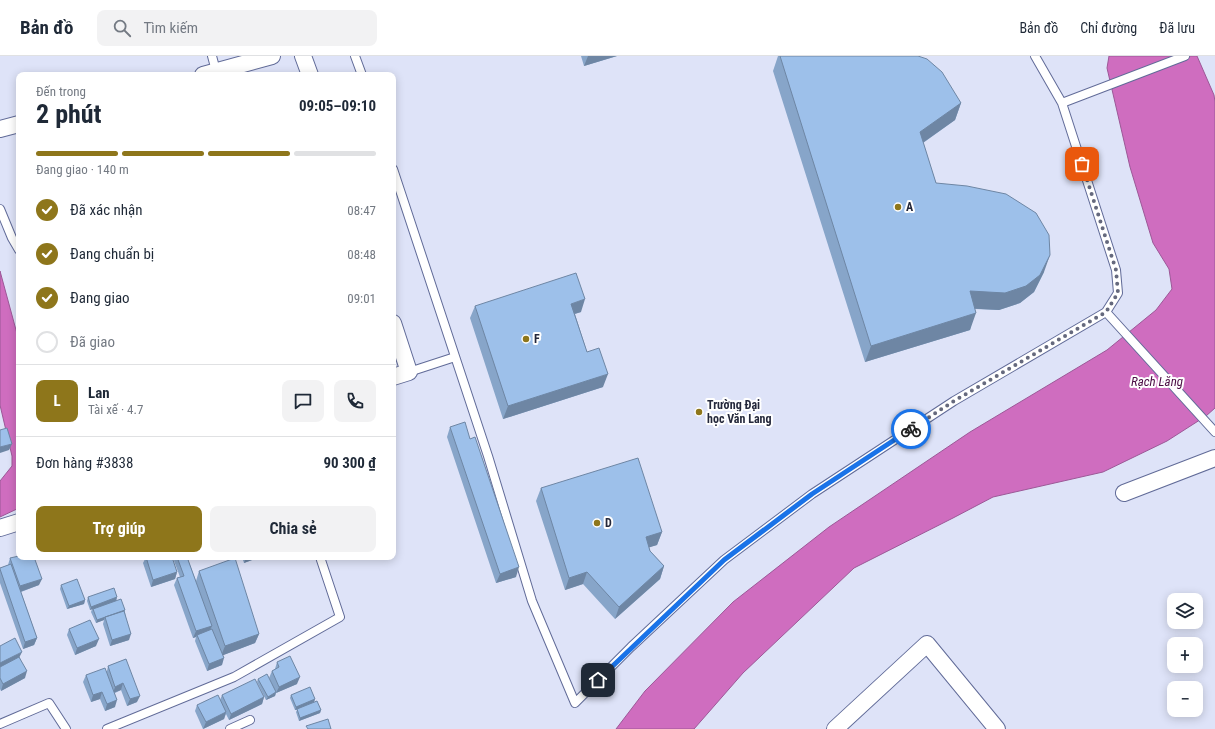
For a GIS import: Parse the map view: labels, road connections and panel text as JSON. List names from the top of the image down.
{
  "water": ["Rạch Lăng"],
  "places": [
    "A",
    "F",
    "Trường Đại học Văn Lang",
    "D"
  ],
  "page": {
    "header": "Bản đồ",
    "search": "Tìm kiếm",
    "nav": ["Bản đồ", "Chỉ đường", "Đã lưu"],
    "heading": ["2 phút", "Đến trong", "09:05–09:10"],
    "panel": [
      "Lan",
      "Tài xế · 4.7",
      "Đơn hàng #3838",
      "90 300 ₫"
    ],
    "bar": "Đang giao · 140 m",
    "list": [
      ["Đã xác nhận", "08:47"],
      ["Đang chuẩn bị", "08:48"],
      ["Đang giao", "09:01"],
      "Đã giao"
    ],
    "round": "L",
    "buttons": ["Trợ giúp", "Chia sẻ"],
    "map_buttons": ["+", "−"]
  }
}
